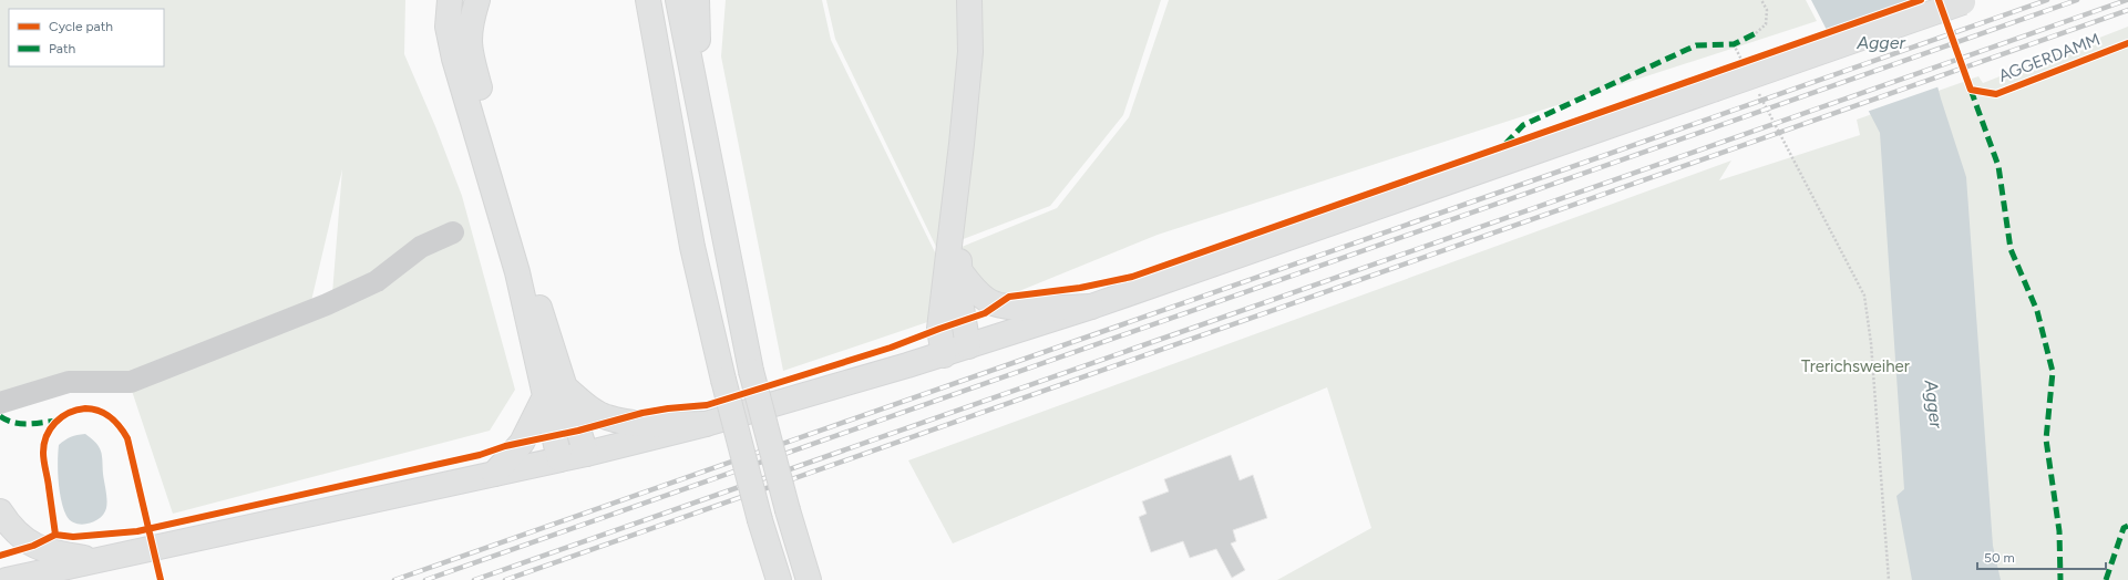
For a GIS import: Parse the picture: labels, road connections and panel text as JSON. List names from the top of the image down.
{
  "streets": {
    "cycle path": ["AGGERDAMM"]
  },
  "water": ["Agger"],
  "parks": ["Trerichsweiher"],
  "legend": ["Cycle path", "Path"],
  "scale_bar": "50 m"
}
